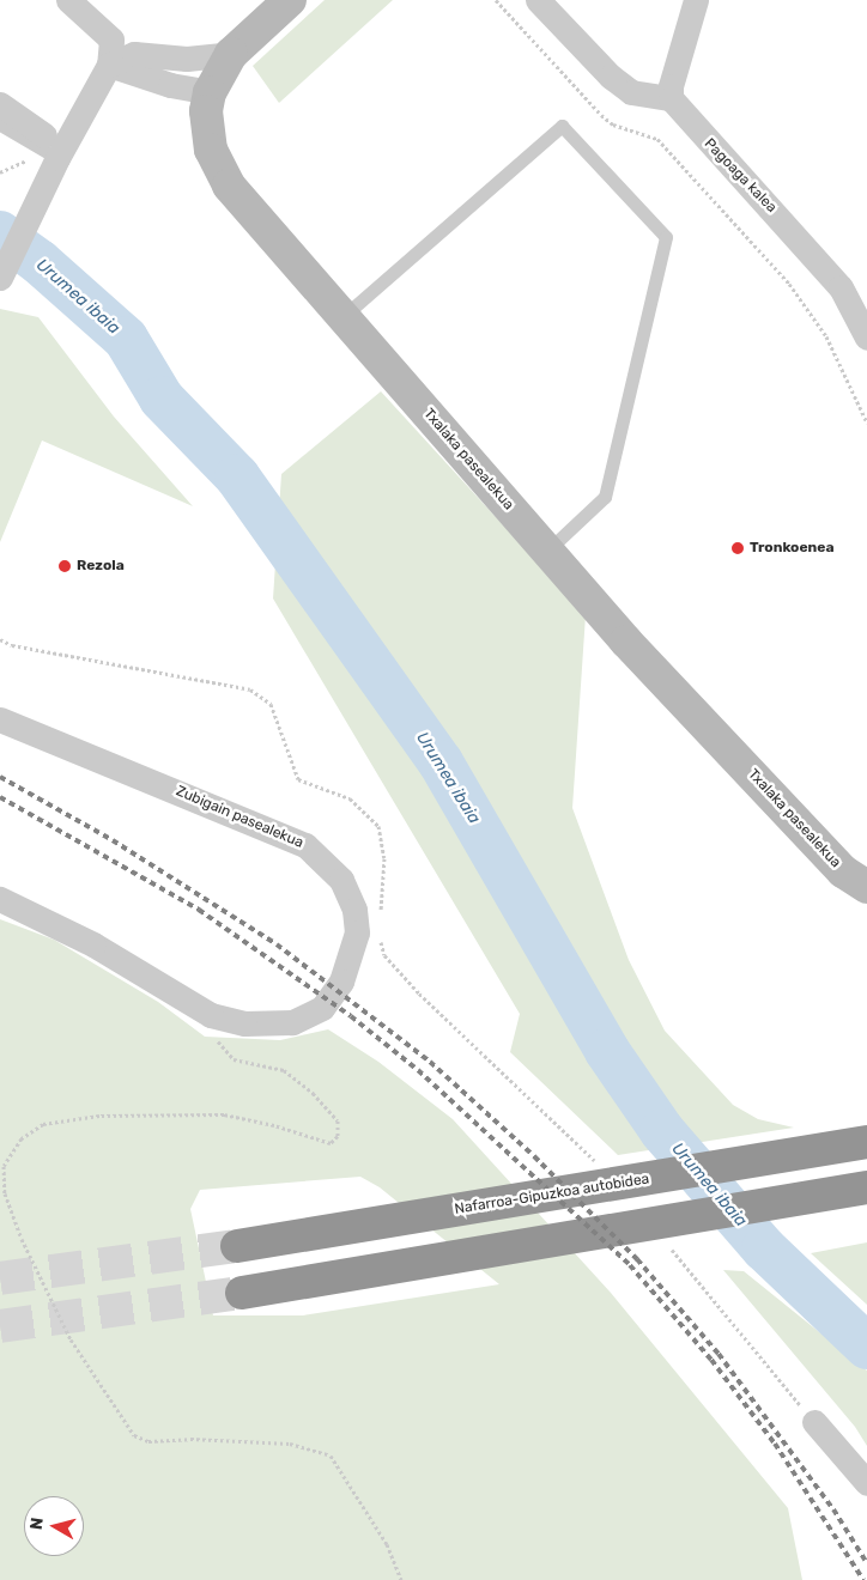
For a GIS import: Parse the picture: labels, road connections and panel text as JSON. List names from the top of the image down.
{
  "streets": {
    "highway": ["Nafarroa-Gipuzkoa autobidea"],
    "main road": ["Txalaka pasealekua"],
    "street": ["Pagoaga kalea", "Zubigain pasealekua"]
  },
  "water": ["Urumea ibaia"],
  "places": ["Tronkoenea", "Rezola"],
  "north": "left"
}
